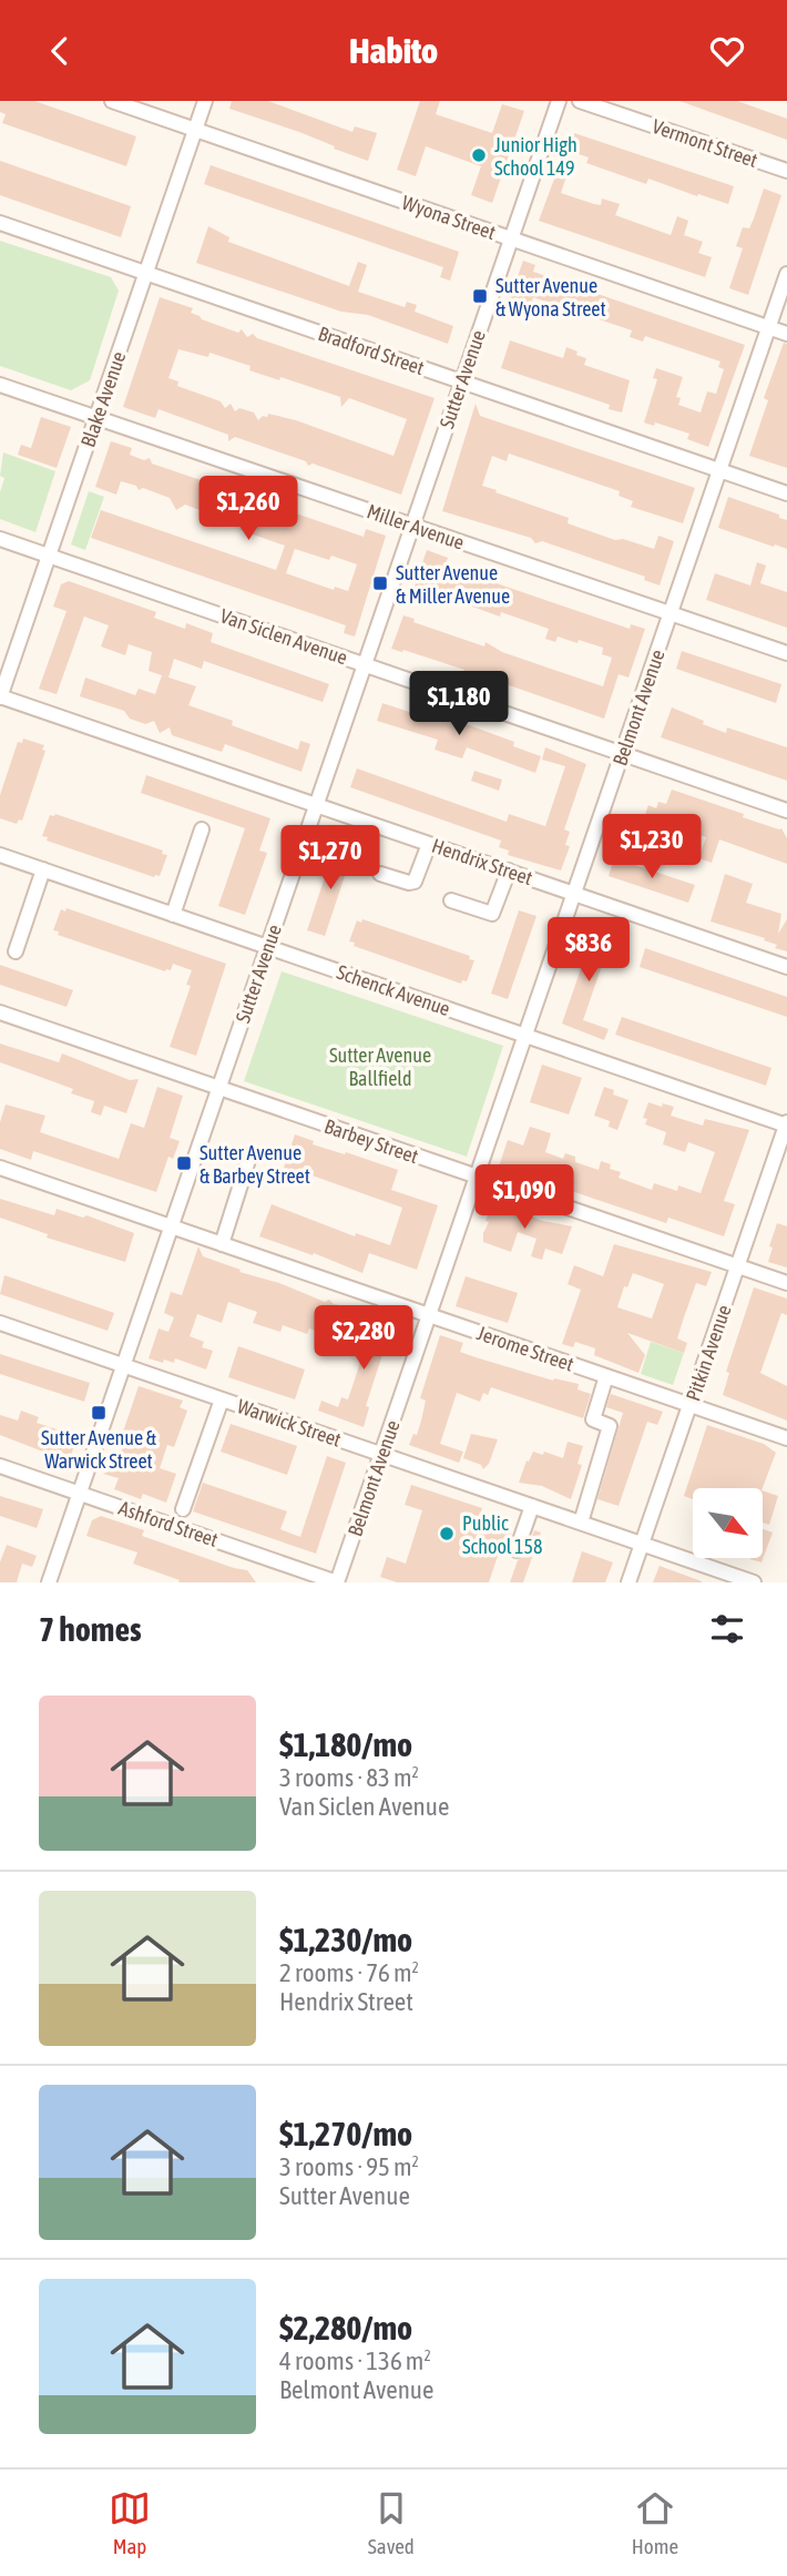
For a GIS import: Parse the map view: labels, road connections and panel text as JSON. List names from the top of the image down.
{
  "streets": {
    "street": [
      "Vermont Street",
      "Wyona Street",
      "Bradford Street",
      "Sutter Avenue",
      "Blake Avenue",
      "Miller Avenue",
      "Van Siclen Avenue",
      "Belmont Avenue",
      "Hendrix Street",
      "Schenck Avenue",
      "Barbey Street",
      "Jerome Street",
      "Pitkin Avenue",
      "Warwick Street",
      "Ashford Street"
    ]
  },
  "crossings": [
    ["Wyona Street", "Sutter Avenue"],
    ["Wyona Street", "Blake Avenue"],
    ["Wyona Street", "Belmont Avenue"],
    ["Bradford Street", "Sutter Avenue"],
    ["Bradford Street", "Blake Avenue"],
    ["Bradford Street", "Belmont Avenue"],
    ["Sutter Avenue", "Miller Avenue"],
    ["Sutter Avenue", "Van Siclen Avenue"],
    ["Sutter Avenue", "Hendrix Street"],
    ["Sutter Avenue", "Schenck Avenue"],
    ["Sutter Avenue", "Barbey Street"],
    ["Sutter Avenue", "Jerome Street"],
    ["Sutter Avenue", "Warwick Street"],
    ["Sutter Avenue", "Ashford Street"],
    ["Blake Avenue", "Miller Avenue"],
    ["Blake Avenue", "Van Siclen Avenue"],
    ["Blake Avenue", "Hendrix Street"],
    ["Miller Avenue", "Belmont Avenue"],
    ["Van Siclen Avenue", "Belmont Avenue"],
    ["Belmont Avenue", "Hendrix Street"],
    ["Belmont Avenue", "Schenck Avenue"],
    ["Belmont Avenue", "Barbey Street"],
    ["Belmont Avenue", "Jerome Street"],
    ["Belmont Avenue", "Warwick Street"],
    ["Belmont Avenue", "Ashford Street"],
    ["Schenck Avenue", "Pitkin Avenue"],
    ["Barbey Street", "Pitkin Avenue"],
    ["Jerome Street", "Pitkin Avenue"],
    ["Pitkin Avenue", "Warwick Street"]
  ],
  "parks": ["Sutter Avenue Ballfield"],
  "places": {
    "other": ["Junior High School 149", "Public School 158"],
    "transit": [
      "Sutter Avenue & Wyona Street",
      "Sutter Avenue & Miller Avenue",
      "Sutter Avenue & Barbey Street",
      "Sutter Avenue & Warwick Street"
    ]
  },
  "north": "bottom right",
  "page": {
    "header": "Habito",
    "price": [
      "$1,260",
      "$1,180",
      "$1,230",
      "$1,270",
      "$836",
      "$1,090",
      "$2,280"
    ],
    "heading": "7 homes",
    "list": [
      {
        "name": "$1,180/mo",
        "note": "3 rooms · 83 m² · Van Siclen Avenue"
      },
      {
        "name": "$1,230/mo",
        "note": "2 rooms · 76 m² · Hendrix Street"
      },
      {
        "name": "$1,270/mo",
        "note": "3 rooms · 95 m² · Sutter Avenue"
      },
      {
        "name": "$2,280/mo",
        "note": "4 rooms · 136 m² · Belmont Avenue"
      }
    ],
    "tabs": ["Map", "Saved", "Home"]
  }
}
